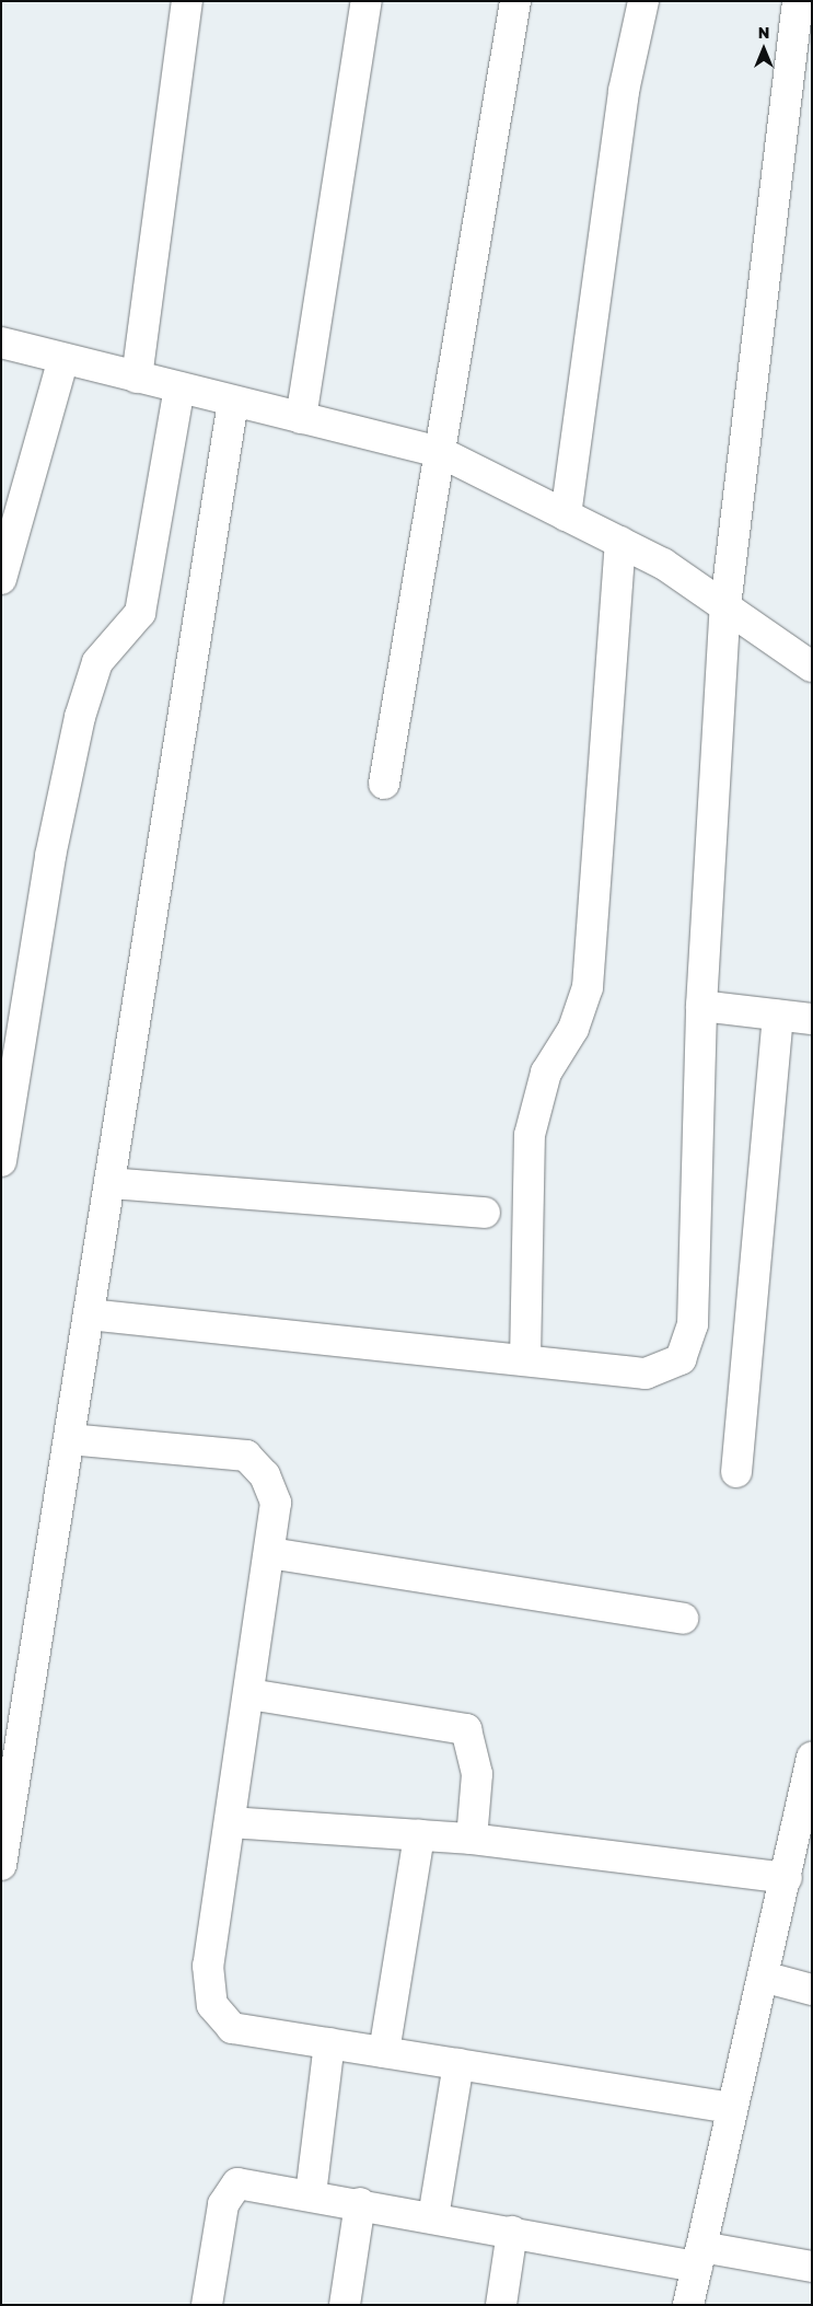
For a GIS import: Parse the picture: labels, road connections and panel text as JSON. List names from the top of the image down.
{
  "north": "top"
}
